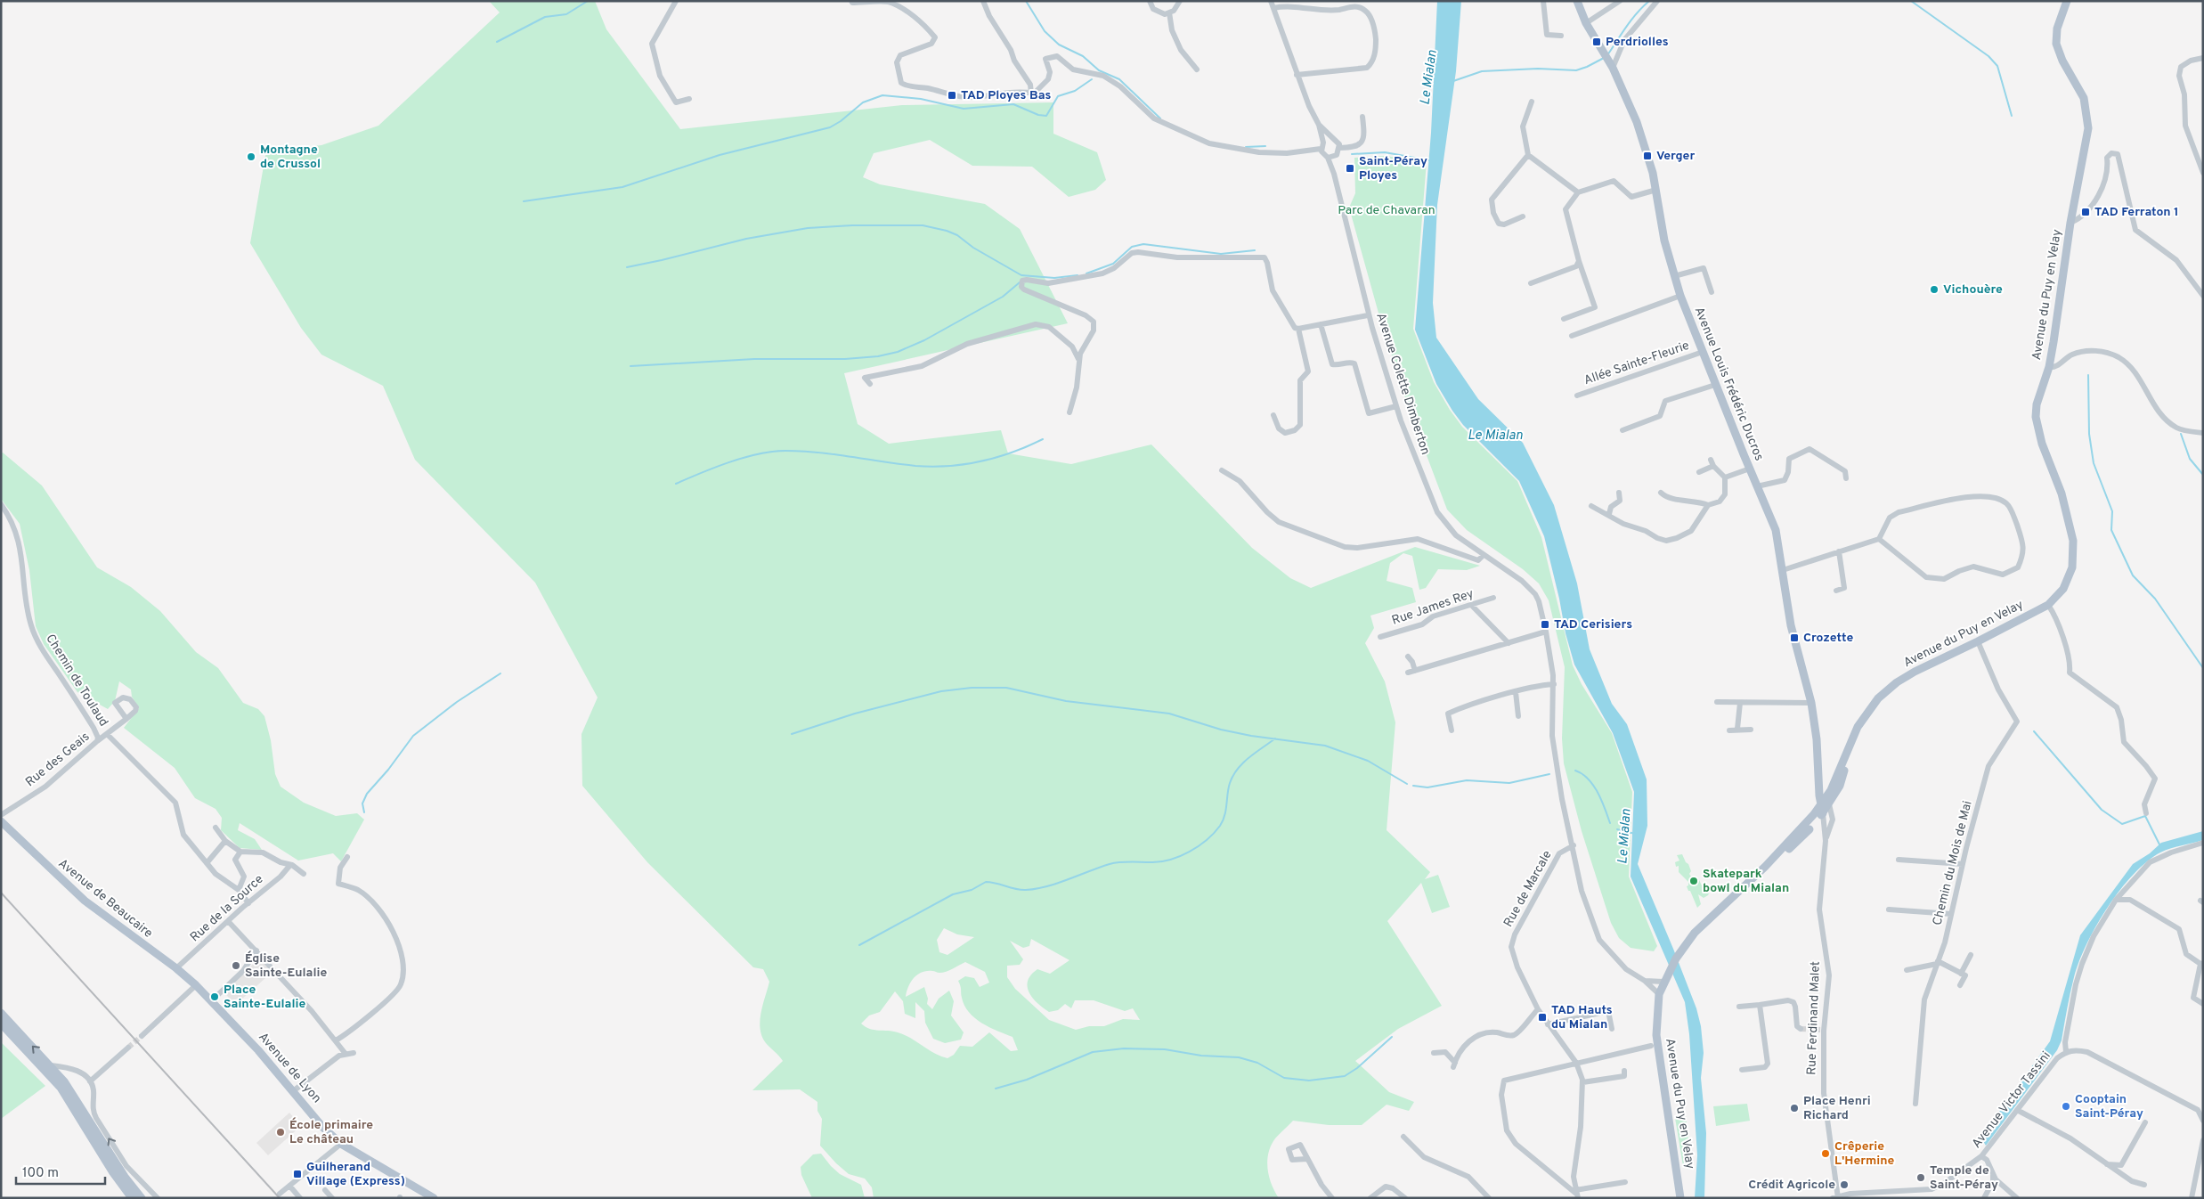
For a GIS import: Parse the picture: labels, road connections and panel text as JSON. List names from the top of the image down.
{
  "streets": {
    "main road": [
      "Avenue du Puy en Velay",
      "Avenue Louis Frédéric Ducros",
      "Avenue de Beaucaire",
      "Avenue de Lyon"
    ],
    "street": [
      "Allée Sainte-Fleurie",
      "Avenue Colette Dimberton",
      "Rue James Rey",
      "Chemin de Toulaud",
      "Rue des Geais",
      "Chemin du Mois de Mai",
      "Rue de Marcale",
      "Rue de la Source",
      "Rue Ferdinand Malet",
      "Avenue Victor Tassini"
    ]
  },
  "crossings": [
    ["Avenue du Puy en Velay", "Avenue Colette Dimberton"],
    ["Avenue du Puy en Velay", "Avenue Louis Frédéric Ducros"],
    ["Avenue du Puy en Velay", "Chemin du Mois de Mai"],
    ["Avenue du Puy en Velay", "Rue Ferdinand Malet"],
    ["Allée Sainte-Fleurie", "Avenue Louis Frédéric Ducros"],
    ["Avenue Colette Dimberton", "Rue de Marcale"],
    ["Avenue Louis Frédéric Ducros", "Rue Ferdinand Malet"],
    ["Chemin de Toulaud", "Rue des Geais"],
    ["Avenue de Beaucaire", "Rue de la Source"],
    ["Avenue de Beaucaire", "Avenue de Lyon"],
    ["Rue Ferdinand Malet", "Avenue Victor Tassini"]
  ],
  "water": ["Le Mialan"],
  "parks": ["Parc de Chavaran"],
  "places": {
    "transit": [
      "Perdriolles",
      "TAD Ployes Bas",
      "Verger",
      "Saint-Péray Ployes",
      "TAD Ferraton 1",
      "TAD Cerisiers",
      "Crozette",
      "TAD Hauts du Mialan",
      "Guilherand Village (Express)"
    ],
    "other": [
      "Montagne de Crussol",
      "Vichouère",
      "Skatepark bowl du Mialan",
      "Église Sainte-Eulalie",
      "Place Sainte-Eulalie",
      "Cooptain Saint-Péray",
      "Place Henri Richard",
      "École primaire Le château",
      "Crêperie L'Hermine",
      "Temple de Saint-Péray",
      "Crédit Agricole"
    ]
  },
  "scale_bar": "100 m"
}
